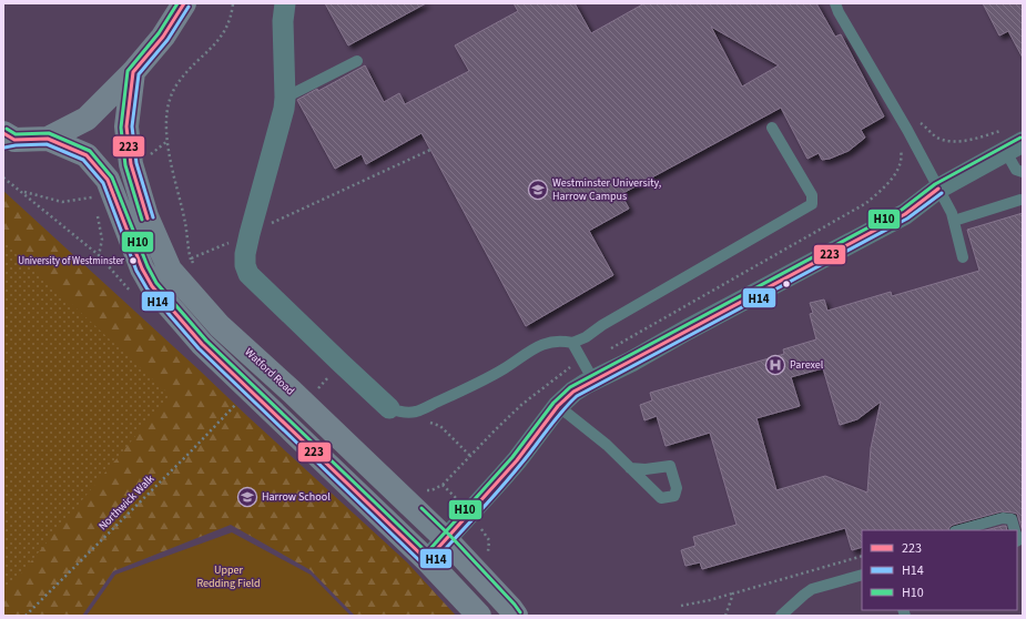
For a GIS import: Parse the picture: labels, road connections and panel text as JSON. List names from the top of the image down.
{
  "streets": {
    "main road": ["Watford Road"],
    "path": ["Northwick Walk"]
  },
  "parks": ["Upper Redding Field"],
  "places": {
    "school or university": ["Westminster University, Harrow Campus", "Harrow School"],
    "other": ["University of Westminster"],
    "hospital": ["Parexel"]
  },
  "lines": ["transit line 223", "transit line H10", "transit line H14"],
  "legend": ["223", "H14", "H10"]
}
